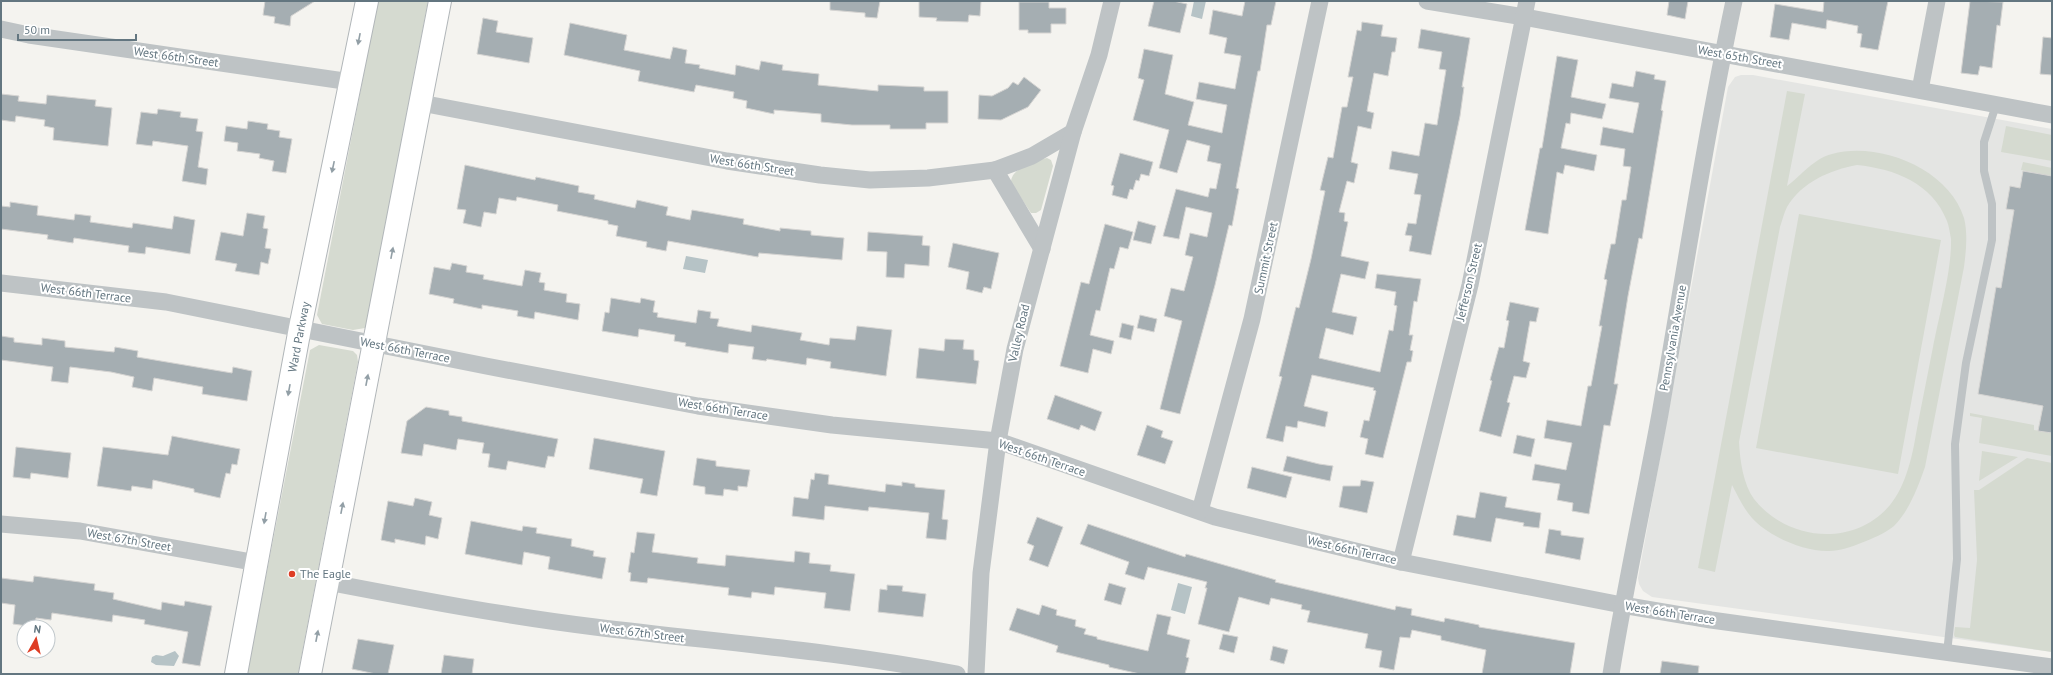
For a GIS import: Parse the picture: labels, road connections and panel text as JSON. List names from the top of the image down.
{
  "streets": {
    "main road": ["Ward Parkway"],
    "street": [
      "West 66th Street",
      "West 65th Street",
      "Summit Street",
      "Jefferson Street",
      "West 66th Terrace",
      "Valley Road",
      "Pennsylvania Avenue",
      "West 67th Street"
    ]
  },
  "crossings": [
    ["West 66th Street", "Valley Road"],
    ["West 66th Street", "Ward Parkway"],
    ["West 65th Street", "Jefferson Street"],
    ["West 65th Street", "Pennsylvania Avenue"],
    ["Summit Street", "West 66th Terrace"],
    ["Jefferson Street", "West 66th Terrace"],
    ["West 66th Terrace", "Valley Road"],
    ["West 66th Terrace", "Ward Parkway"],
    ["West 66th Terrace", "Pennsylvania Avenue"],
    ["Ward Parkway", "West 67th Street"]
  ],
  "places": ["The Eagle"],
  "scale_bar": "50 m",
  "north": "top"
}
